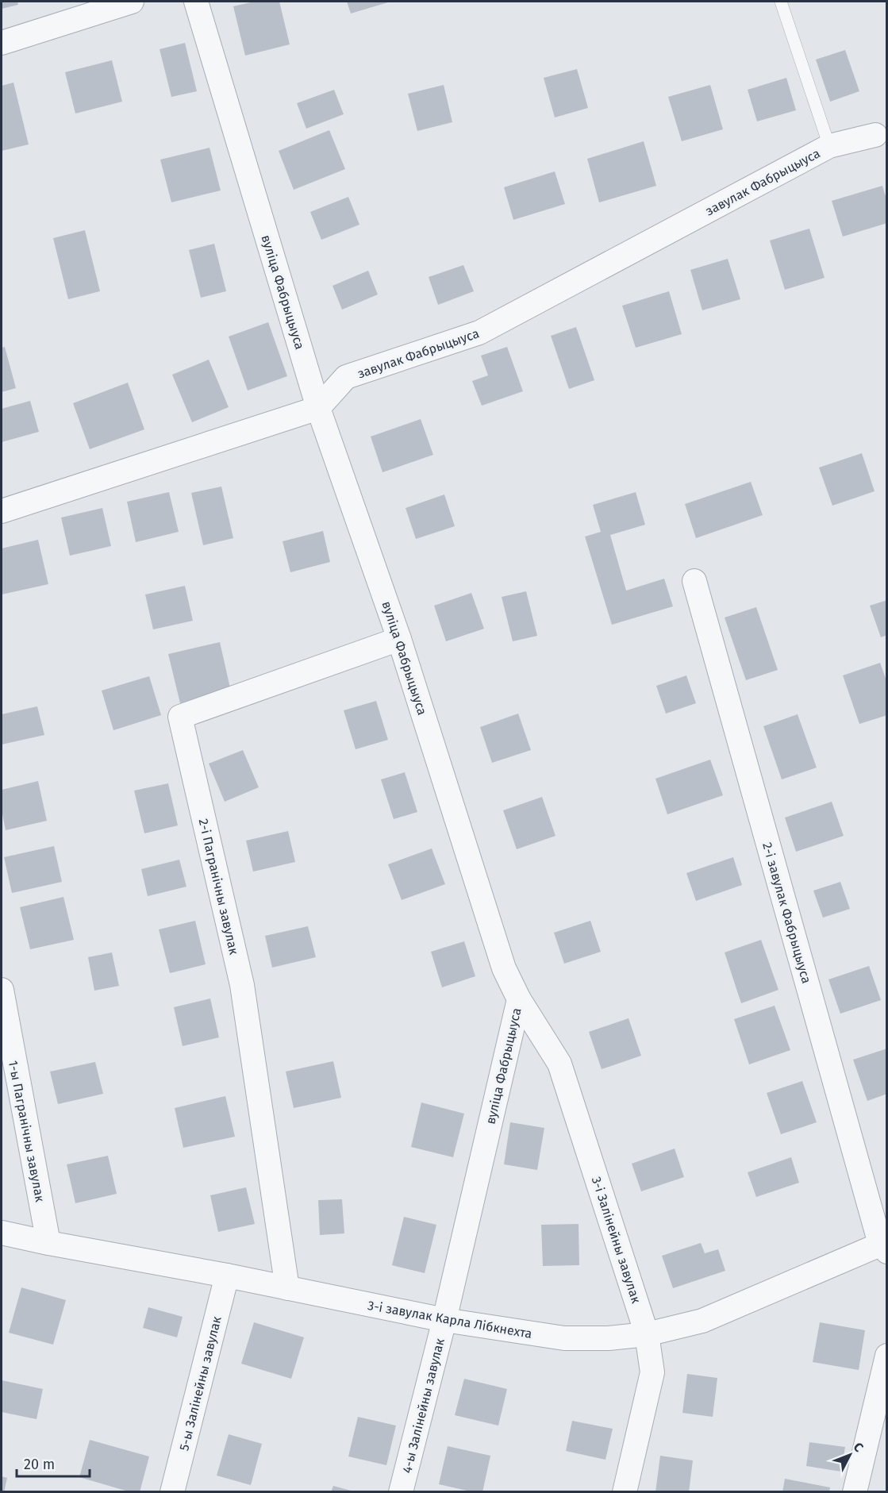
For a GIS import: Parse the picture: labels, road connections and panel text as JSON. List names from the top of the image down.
{
  "streets": {
    "street": [
      "завулак Фабрыцыуса",
      "вуліца Фабрыцыуса",
      "2-і Пагранічны завулак",
      "2-і завулак Фабрыцыуса",
      "1-ы Пагранічны завулак",
      "3-і Залінейны завулак",
      "3-і завулак Карла Лібкнехта",
      "5-ы Залінейны завулак",
      "4-ы Залінейны завулак"
    ]
  },
  "crossings": [
    ["завулак Фабрыцыуса", "вуліца Фабрыцыуса"],
    ["вуліца Фабрыцыуса", "2-і Пагранічны завулак"],
    ["вуліца Фабрыцыуса", "3-і Залінейны завулак"],
    ["вуліца Фабрыцыуса", "3-і завулак Карла Лібкнехта"],
    ["вуліца Фабрыцыуса", "4-ы Залінейны завулак"],
    ["2-і Пагранічны завулак", "3-і завулак Карла Лібкнехта"],
    ["2-і завулак Фабрыцыуса", "3-і завулак Карла Лібкнехта"],
    ["1-ы Пагранічны завулак", "3-і завулак Карла Лібкнехта"],
    ["3-і Залінейны завулак", "3-і завулак Карла Лібкнехта"],
    ["3-і завулак Карла Лібкнехта", "5-ы Залінейны завулак"],
    ["3-і завулак Карла Лібкнехта", "4-ы Залінейны завулак"]
  ],
  "scale_bar": "20 m",
  "north": "top right"
}
